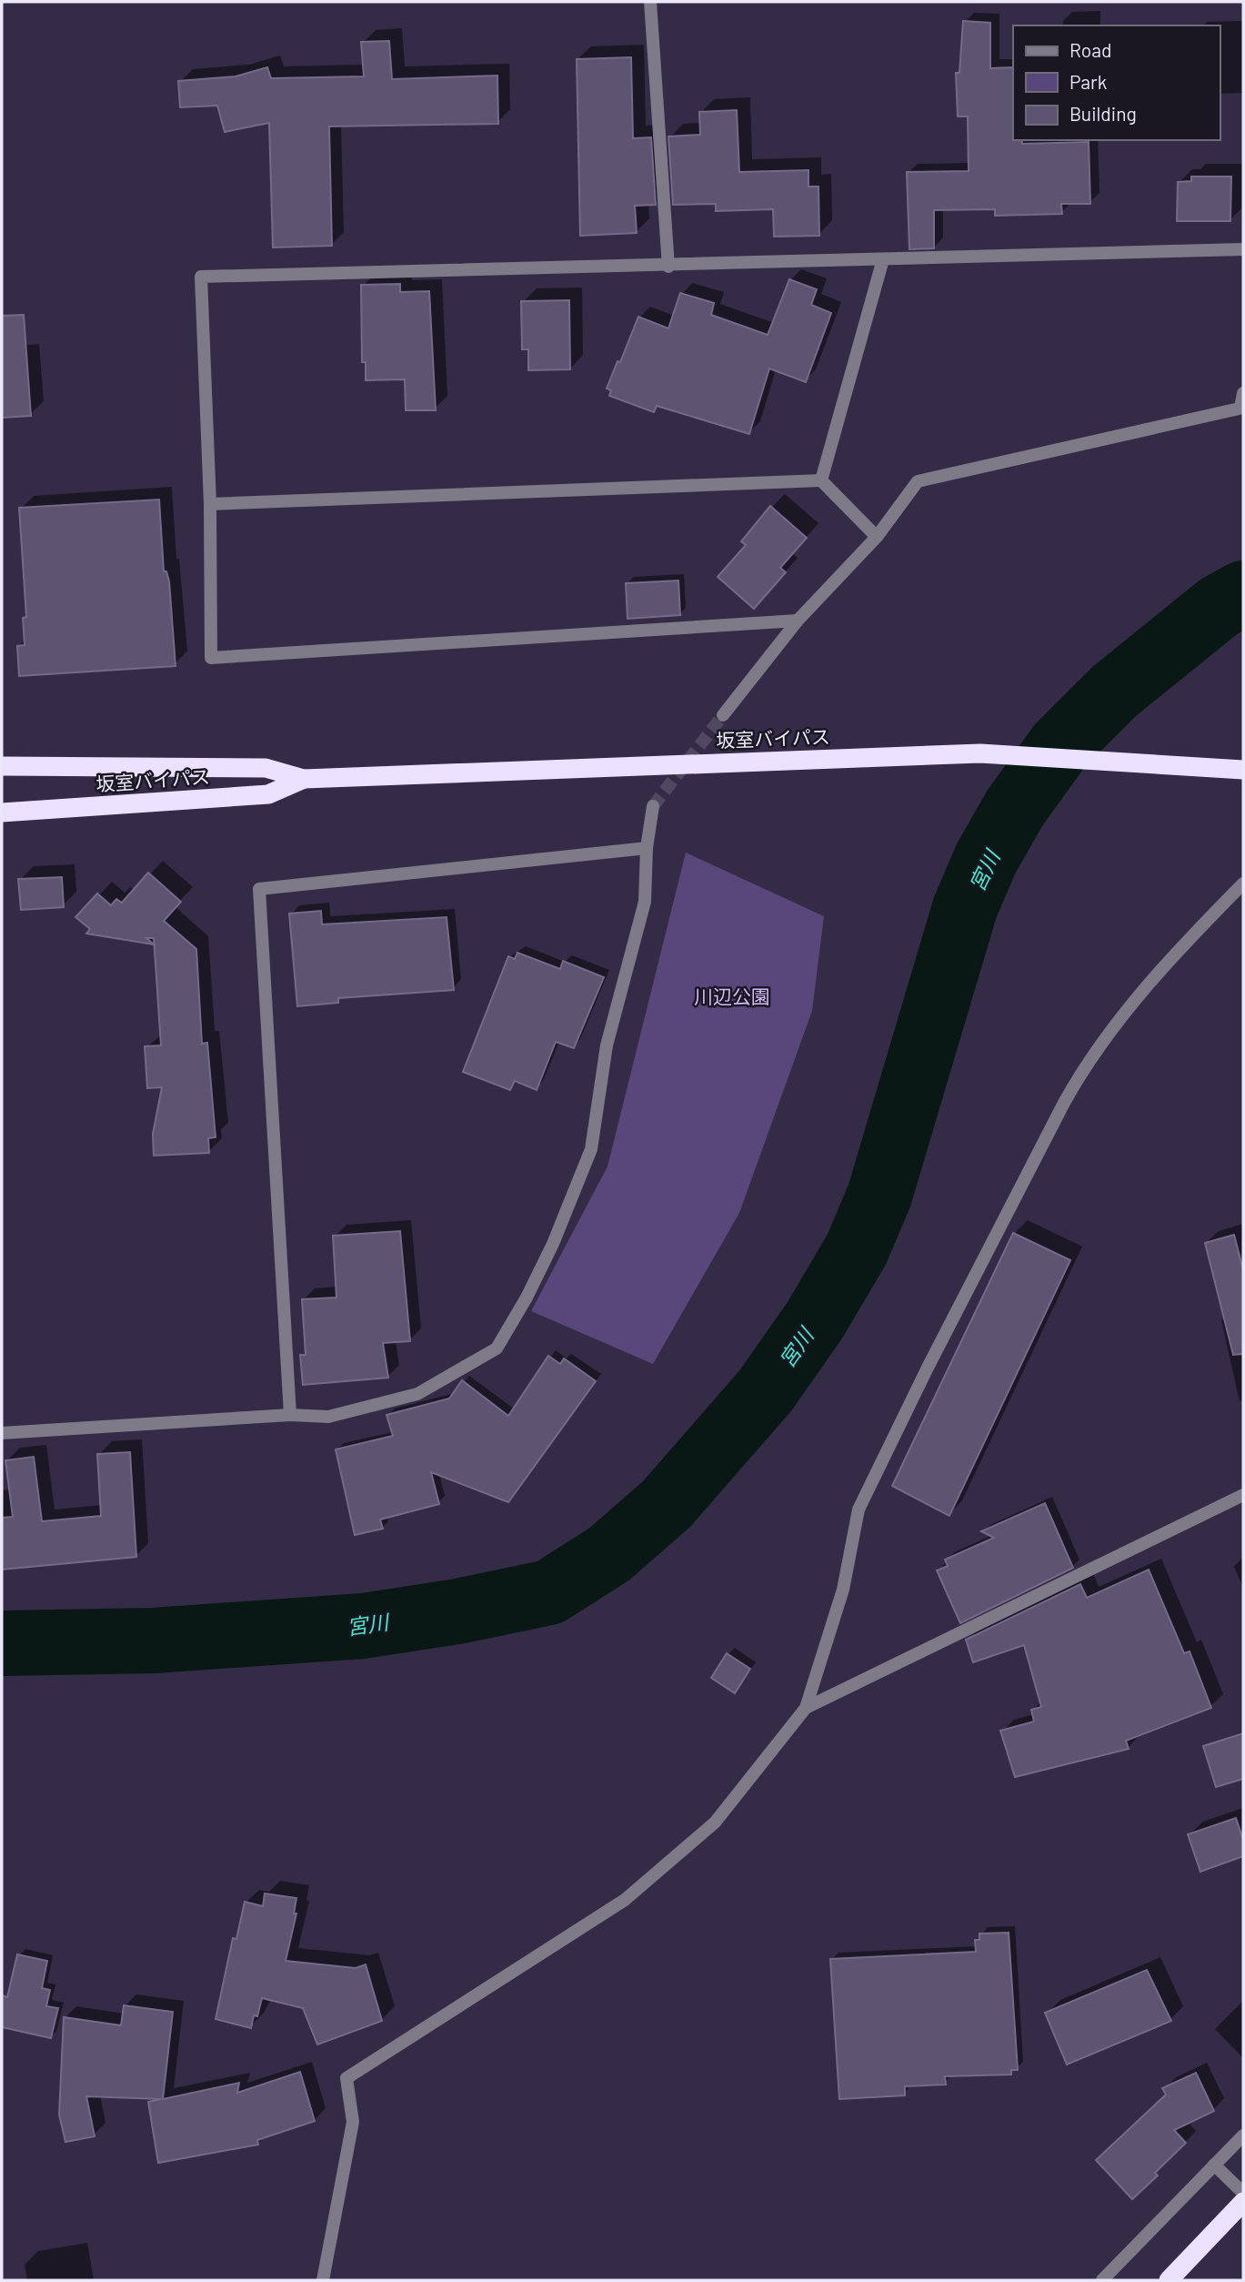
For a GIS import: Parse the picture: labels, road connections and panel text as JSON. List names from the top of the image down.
{
  "streets": {
    "highway": ["坂室バイパス"]
  },
  "water": ["宮川"],
  "parks": ["川辺公園"],
  "legend": ["Road", "Park", "Building"]
}
